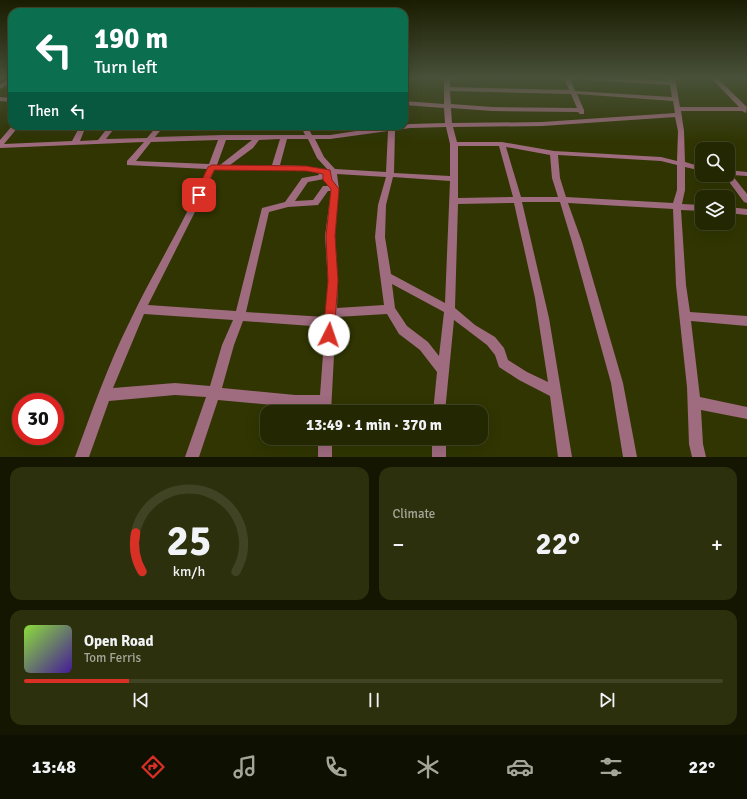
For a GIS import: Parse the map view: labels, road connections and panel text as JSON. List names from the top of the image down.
{
  "page": {
    "turn": ["190 m", "Turn left"],
    "then": "Then",
    "limit": "30",
    "trip": "13:49 · 1 min · 370 m",
    "tile": "Climate",
    "heat": ["−", "22°", "+"],
    "song": ["Open Road", "Tom Ferris"],
    "tabs": ["13:48", "22°"],
    "gauge": ["25", "km/h"]
  }
}
